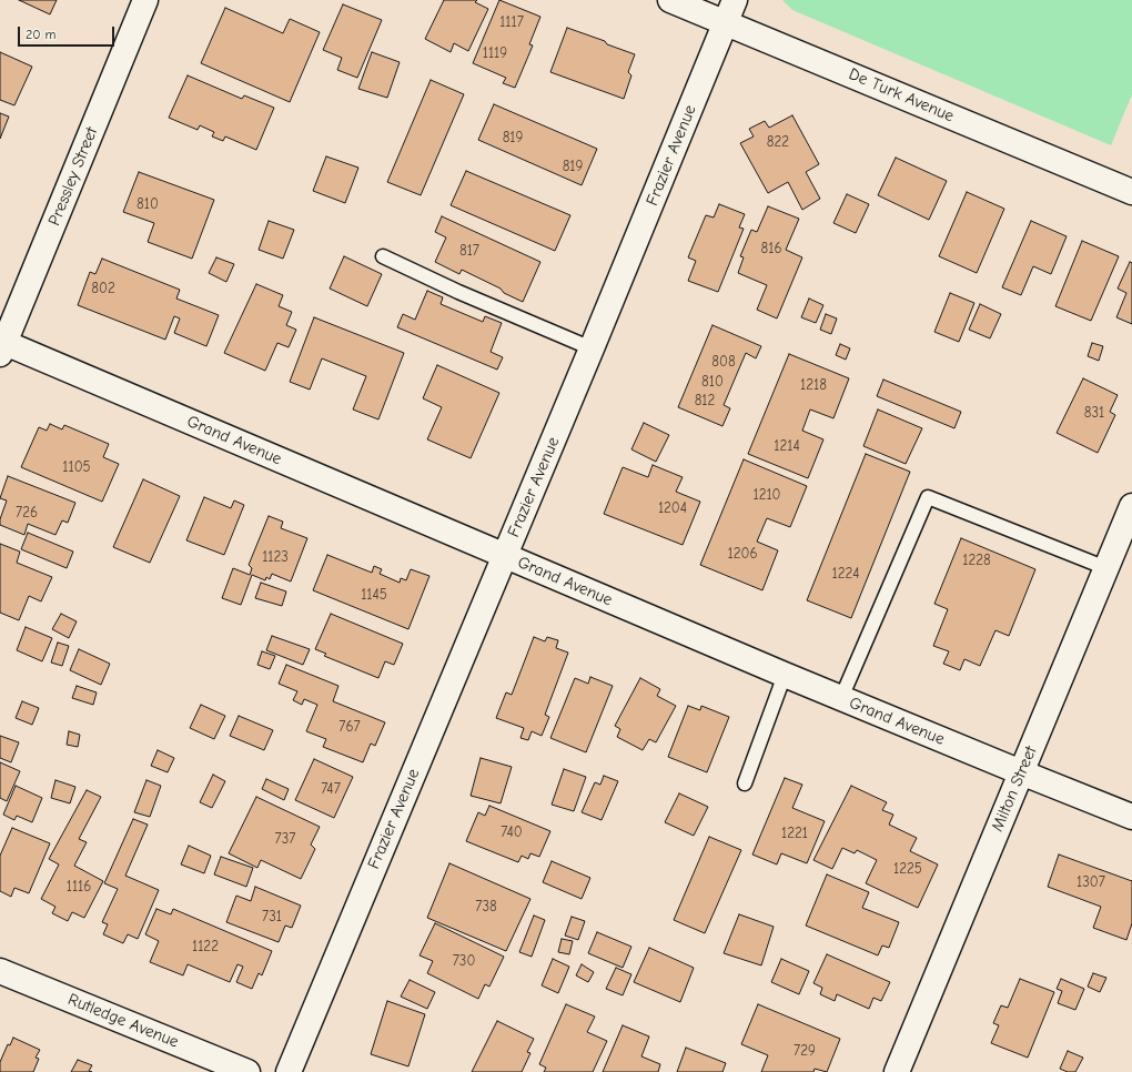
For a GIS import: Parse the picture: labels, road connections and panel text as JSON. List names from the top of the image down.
{
  "streets": {
    "street": [
      "De Turk Avenue",
      "Frazier Avenue",
      "Pressley Street",
      "Grand Avenue",
      "Milton Street",
      "Rutledge Avenue"
    ]
  },
  "crossings": [
    ["De Turk Avenue", "Frazier Avenue"],
    ["Frazier Avenue", "Grand Avenue"],
    ["Pressley Street", "Grand Avenue"],
    ["Grand Avenue", "Milton Street"]
  ],
  "house_numbers": [
    "1117",
    "1119",
    "819",
    "822",
    "819",
    "810",
    "816",
    "817",
    "802",
    "808",
    "810",
    "1218",
    "812",
    "831",
    "1214",
    "1105",
    "1210",
    "1204",
    "726",
    "1206",
    "1123",
    "1228",
    "1224",
    "1145",
    "767",
    "747",
    "740",
    "1221",
    "737",
    "1225",
    "1307",
    "1116",
    "738",
    "731",
    "1122",
    "730",
    "729"
  ],
  "scale_bar": "20 m"
}
